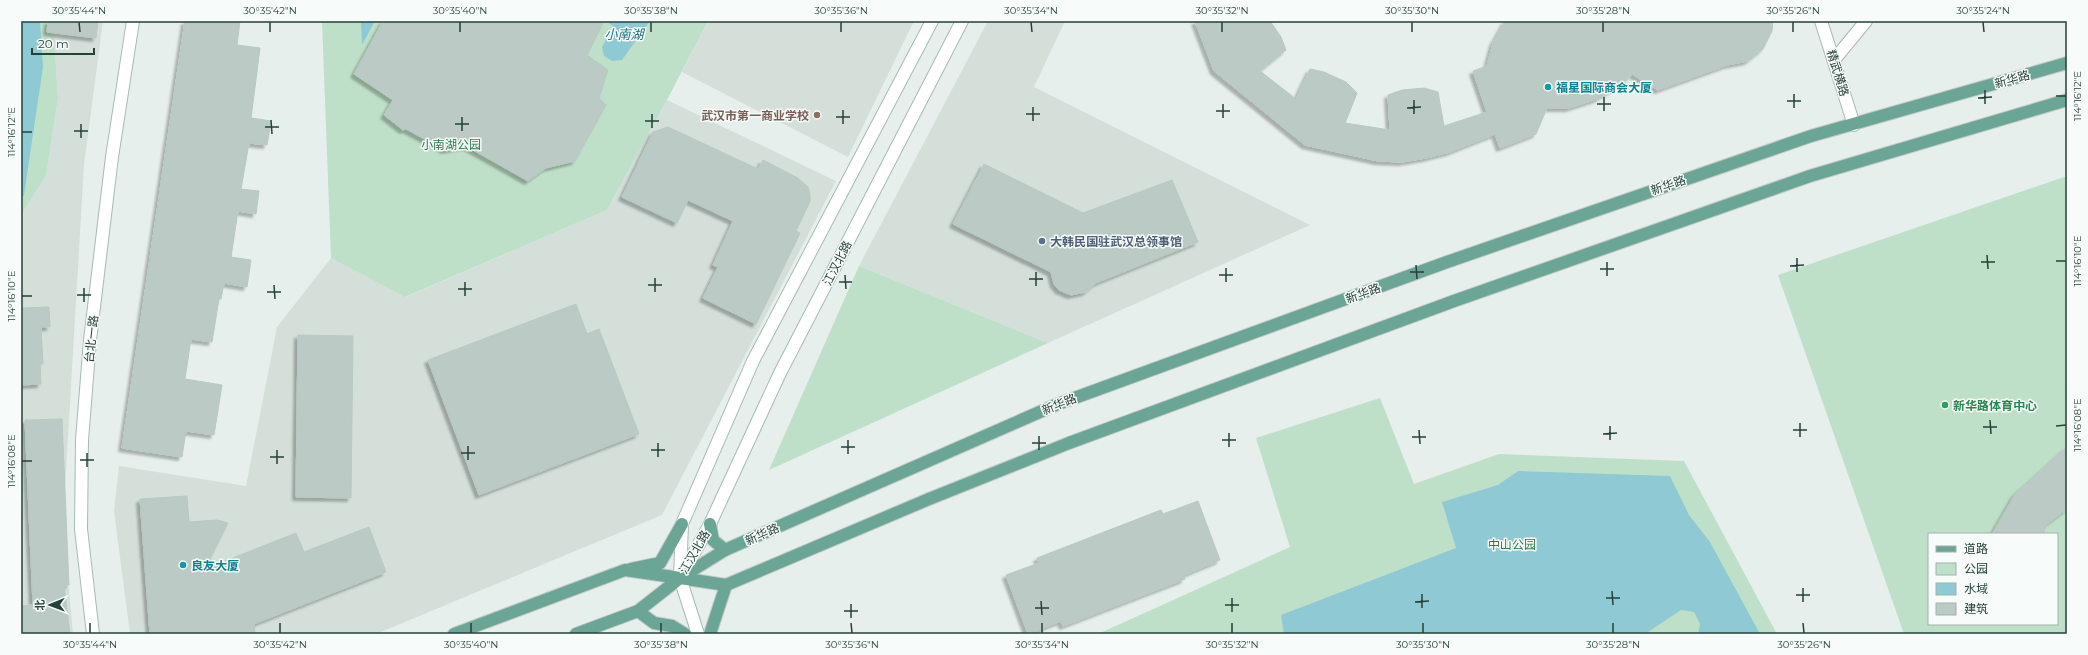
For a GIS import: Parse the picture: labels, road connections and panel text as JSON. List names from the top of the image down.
{
  "streets": {
    "main road": [
      "精武横路",
      "新华路",
      "江汉北路",
      "台北一路"
    ]
  },
  "crossings": [
    ["精武横路", "新华路"],
    ["新华路", "江汉北路"]
  ],
  "water": ["小南湖"],
  "parks": ["小南湖公园", "中山公园"],
  "places": [
    "福星国际商会大厦",
    "武汉市第一商业学校",
    "大韩民国驻武汉总领事馆",
    "新华路体育中心",
    "良友大厦"
  ],
  "legend": [
    "道路",
    "公园",
    "水域",
    "建筑"
  ],
  "scale_bar": "20 m",
  "north": "left",
  "coordinates": [
    "30°35'44\"N",
    "30°35'42\"N",
    "30°35'40\"N",
    "30°35'38\"N",
    "30°35'36\"N",
    "30°35'34\"N",
    "30°35'32\"N",
    "30°35'30\"N",
    "30°35'28\"N",
    "30°35'26\"N",
    "30°35'24\"N",
    "114°16'12\"E",
    "114°16'10\"E",
    "114°16'08\"E"
  ]
}
